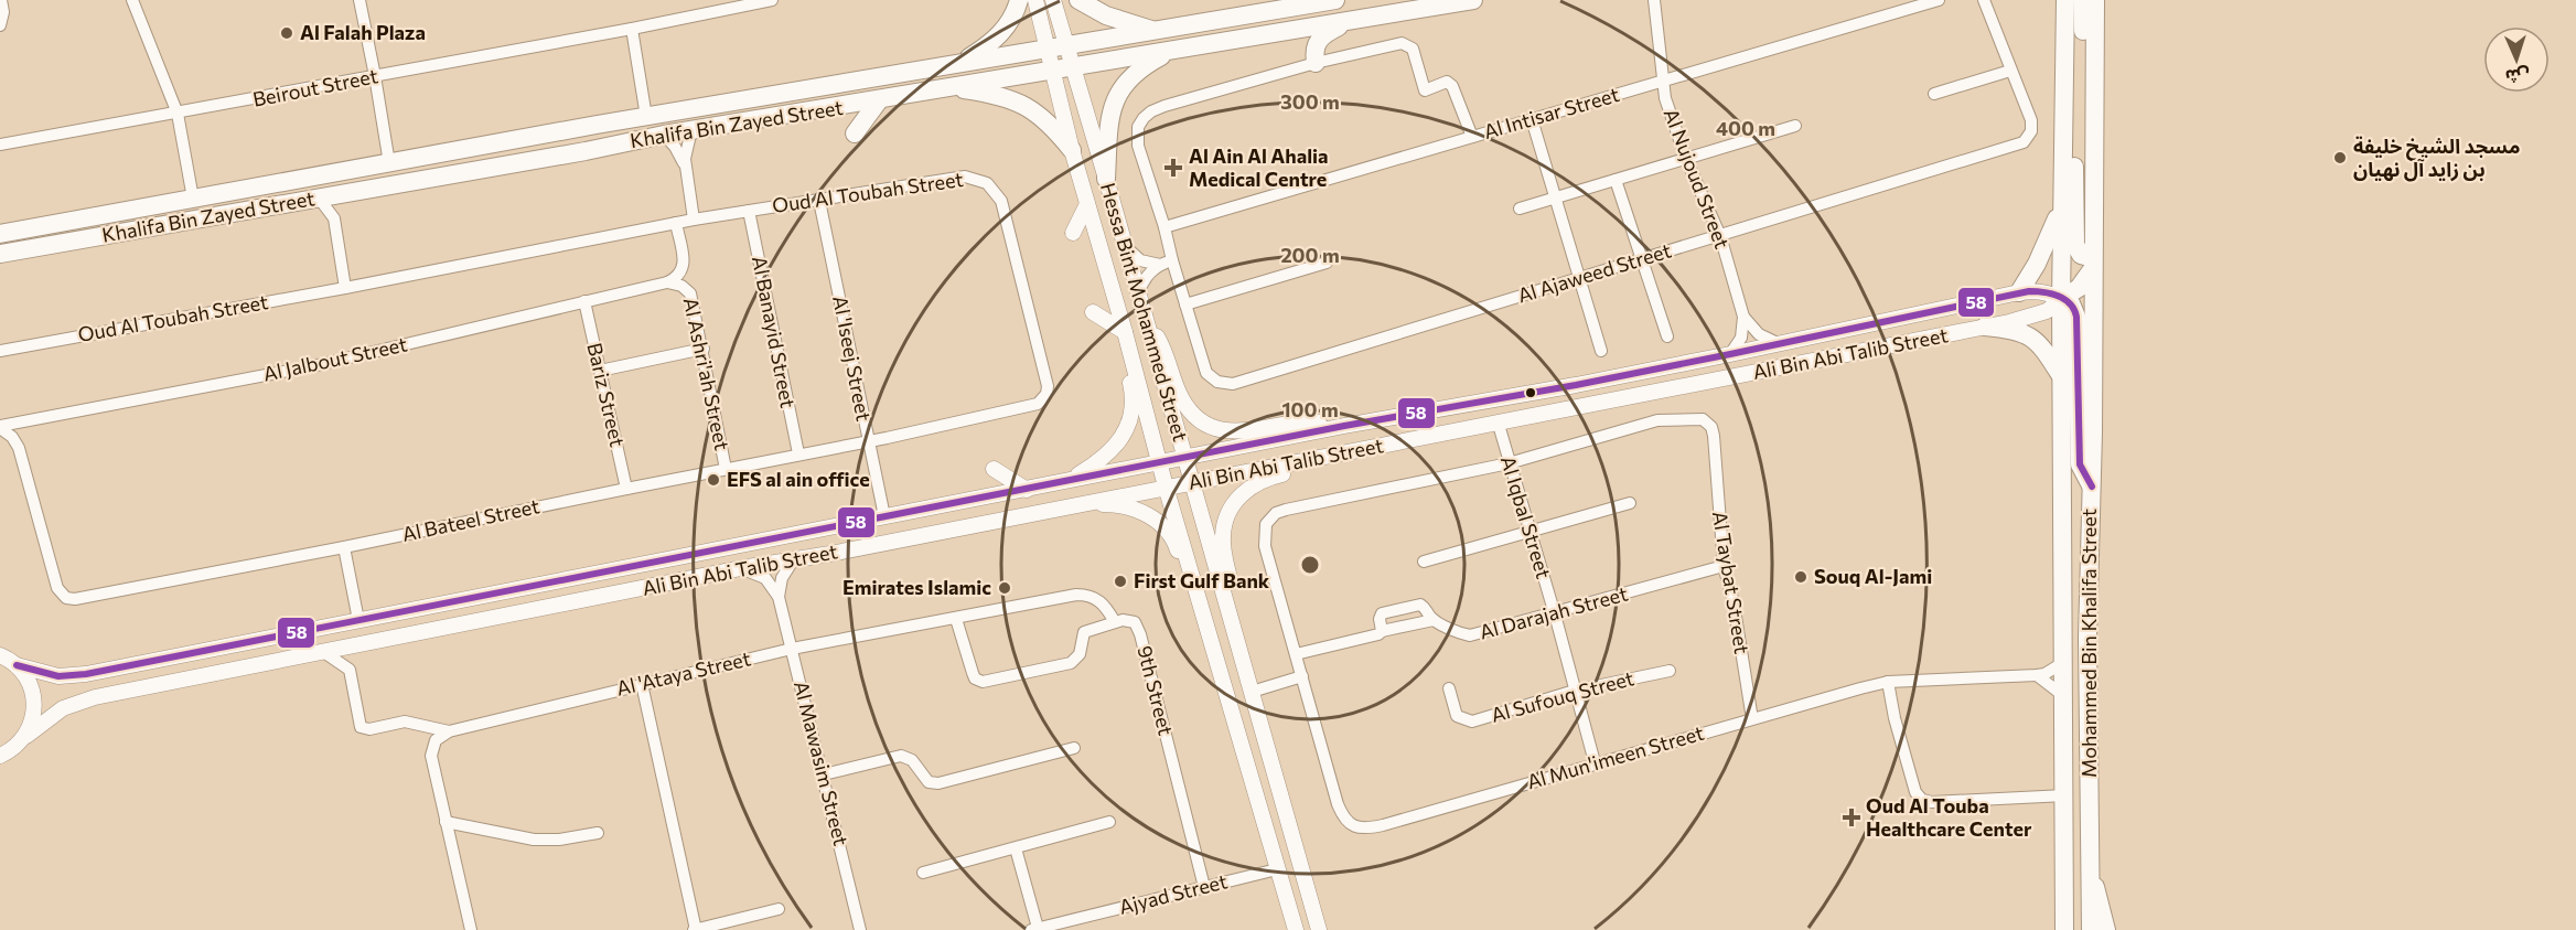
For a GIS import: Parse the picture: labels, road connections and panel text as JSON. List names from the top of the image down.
{
  "streets": {
    "main road": [
      "Khalifa Bin Zayed Street",
      "Hessa Bint Mohammed Street",
      "Ali Bin Abi Talib Street",
      "Mohammed Bin Khalifa Street"
    ],
    "street": [
      "Beirout Street",
      "Al Intisar Street",
      "Al Nujoud Street",
      "Oud Al Toubah Street",
      "Al Ajaweed Street",
      "Al Banayid Street",
      "Al 'Iseej Street",
      "Al Jalbout Street",
      "Al Ashri'ah Street",
      "Bariz Street",
      "Al Iqbal Street",
      "Al Bateel Street",
      "Al Taybat Street",
      "Al Darajah Street",
      "Al 'Ataya Street",
      "9th Street",
      "Al Sufouq Street",
      "Al Mun'imeen Street",
      "Al Mawasim Street",
      "Ajyad Street"
    ]
  },
  "crossings": [
    ["Al Intisar Street", "Al Nujoud Street"],
    ["Al Intisar Street", "Al Ajaweed Street"],
    ["Khalifa Bin Zayed Street", "Hessa Bint Mohammed Street"],
    ["Al Nujoud Street", "Al Ajaweed Street"],
    ["Oud Al Toubah Street", "Al Banayid Street"],
    ["Oud Al Toubah Street", "Al 'Iseej Street"],
    ["Oud Al Toubah Street", "Al Ashri'ah Street"],
    ["Oud Al Toubah Street", "Al Bateel Street"],
    ["Hessa Bint Mohammed Street", "Ali Bin Abi Talib Street"],
    ["Hessa Bint Mohammed Street", "Ajyad Street"],
    ["Al Banayid Street", "Al Bateel Street"],
    ["Ali Bin Abi Talib Street", "Al 'Iseej Street"],
    ["Ali Bin Abi Talib Street", "Al Iqbal Street"],
    ["Ali Bin Abi Talib Street", "Mohammed Bin Khalifa Street"],
    ["Al 'Iseej Street", "Al Bateel Street"],
    ["Al Jalbout Street", "Al Ashri'ah Street"],
    ["Al Jalbout Street", "Bariz Street"],
    ["Al Jalbout Street", "Al Bateel Street"],
    ["Al Ashri'ah Street", "Al Bateel Street"],
    ["Bariz Street", "Al Bateel Street"],
    ["Al Iqbal Street", "Al Darajah Street"],
    ["Al Iqbal Street", "Al Sufouq Street"],
    ["Al Iqbal Street", "Al Mun'imeen Street"],
    ["Al Taybat Street", "Al Darajah Street"],
    ["Al Taybat Street", "Al Mun'imeen Street"],
    ["Mohammed Bin Khalifa Street", "Al Mun'imeen Street"],
    ["Al 'Ataya Street", "9th Street"],
    ["Al 'Ataya Street", "Al Mawasim Street"],
    ["9th Street", "Ajyad Street"]
  ],
  "places": {
    "other": [
      "Al Falah Plaza",
      "مسجد الشيخ خليفة بن زايد آل نهيان",
      "EFS al ain office",
      "Souq Al-Jami",
      "First Gulf Bank",
      "Emirates Islamic"
    ],
    "health": ["Al Ain Al Ahalia Medical Centre", "Oud Al Touba Healthcare Center"]
  },
  "lines": ["transit line 58"],
  "north": "bottom",
  "rings": [
    "300 m",
    "400 m",
    "200 m",
    "100 m"
  ]
}
